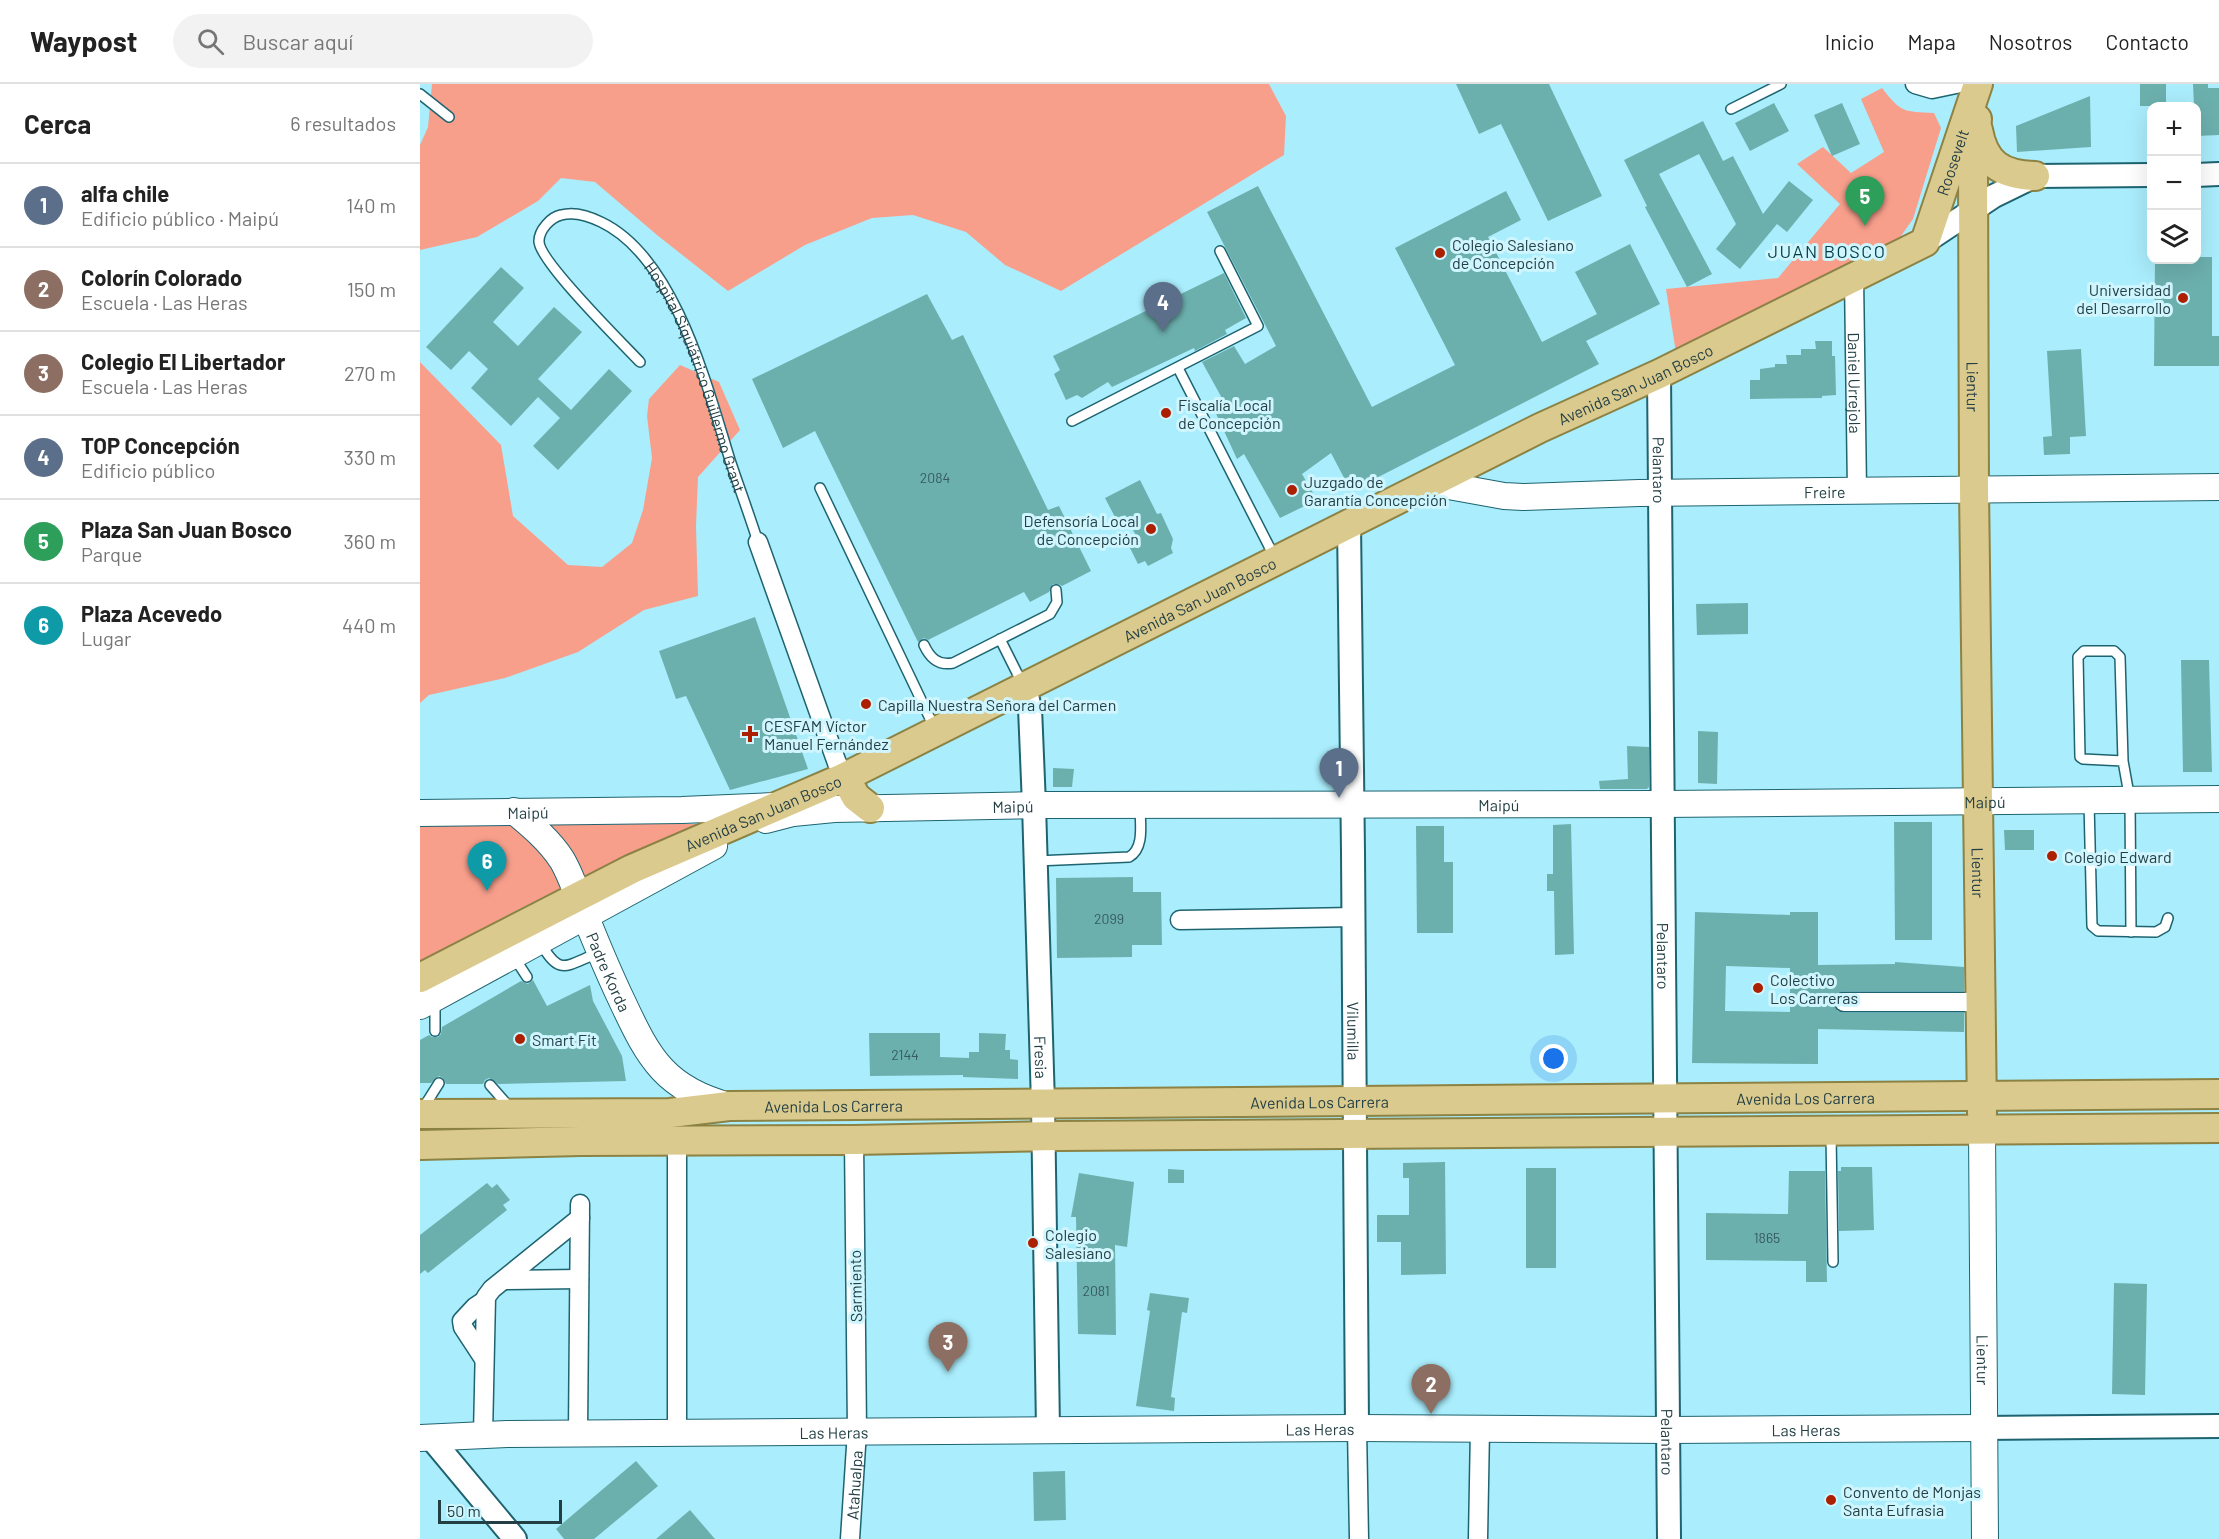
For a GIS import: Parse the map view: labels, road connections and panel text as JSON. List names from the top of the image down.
{
  "streets": {
    "main road": [
      "Roosevelt",
      "Avenida San Juan Bosco",
      "Lientur",
      "Freire",
      "Maipú",
      "Padre Korda",
      "Avenida Los Carrera",
      "Las Heras"
    ],
    "street": [
      "Hospital Siquiátrico Guillermo Grant",
      "Daniel Urrejola",
      "Pelantaro",
      "Vilumilla",
      "Fresia",
      "Sarmiento",
      "Atahualpa"
    ]
  },
  "crossings": [
    ["Roosevelt", "Avenida San Juan Bosco"],
    ["Roosevelt", "Lientur"],
    ["Hospital Siquiátrico Guillermo Grant", "Avenida San Juan Bosco"],
    ["Avenida San Juan Bosco", "Daniel Urrejola"],
    ["Avenida San Juan Bosco", "Lientur"],
    ["Avenida San Juan Bosco", "Pelantaro"],
    ["Avenida San Juan Bosco", "Freire"],
    ["Avenida San Juan Bosco", "Maipú"],
    ["Avenida San Juan Bosco", "Padre Korda"],
    ["Avenida San Juan Bosco", "Vilumilla"],
    ["Avenida San Juan Bosco", "Fresia"],
    ["Daniel Urrejola", "Freire"],
    ["Lientur", "Freire"],
    ["Lientur", "Maipú"],
    ["Lientur", "Avenida Los Carrera"],
    ["Lientur", "Las Heras"],
    ["Pelantaro", "Freire"],
    ["Pelantaro", "Maipú"],
    ["Pelantaro", "Avenida Los Carrera"],
    ["Pelantaro", "Las Heras"],
    ["Maipú", "Padre Korda"],
    ["Maipú", "Vilumilla"],
    ["Maipú", "Fresia"],
    ["Padre Korda", "Avenida Los Carrera"],
    ["Vilumilla", "Avenida Los Carrera"],
    ["Vilumilla", "Las Heras"],
    ["Fresia", "Avenida Los Carrera"],
    ["Fresia", "Las Heras"],
    ["Avenida Los Carrera", "Sarmiento"],
    ["Sarmiento", "Las Heras"],
    ["Sarmiento", "Atahualpa"],
    ["Las Heras", "Atahualpa"]
  ],
  "districts": ["JUAN BOSCO"],
  "places": {
    "other": [
      "Colegio Salesiano de Concepción",
      "Universidad del Desarrollo",
      "Fiscalía Local de Concepción",
      "Juzgado de Garantía Concepción",
      "Defensoría Local de Concepción",
      "Capilla Nuestra Señora del Carmen",
      "Colegio Edward",
      "Colectivo Los Carreras",
      "Smart Fit",
      "Colegio Salesiano",
      "Convento de Monjas Santa Eufrasia"
    ],
    "health": ["CESFAM Víctor Manuel Fernández"]
  },
  "house_numbers": [
    "2084",
    "2099",
    "2144",
    "1865",
    "2081"
  ],
  "scale_bar": "50 m",
  "page": {
    "header": "Waypost",
    "search": "Buscar aquí",
    "nav": [
      "Inicio",
      "Mapa",
      "Nosotros",
      "Contacto"
    ],
    "heading": ["Cerca", "6 resultados"],
    "map_buttons": ["+", "−"],
    "list": [
      {
        "mark": "1",
        "name": "alfa chile",
        "note": "Edificio público · Maipú",
        "value": "140 m"
      },
      {
        "mark": "2",
        "name": "Colorín Colorado",
        "note": "Escuela · Las Heras",
        "value": "150 m"
      },
      {
        "mark": "3",
        "name": "Colegio El Libertador",
        "note": "Escuela · Las Heras",
        "value": "270 m"
      },
      {
        "mark": "4",
        "name": "TOP Concepción",
        "note": "Edificio público",
        "value": "330 m"
      },
      {
        "mark": "5",
        "name": "Plaza San Juan Bosco",
        "note": "Parque",
        "value": "360 m"
      },
      {
        "mark": "6",
        "name": "Plaza Acevedo",
        "note": "Lugar",
        "value": "440 m"
      }
    ],
    "pins": [
      "5",
      "4",
      "1",
      "6",
      "3",
      "2"
    ],
    "scale": "50 m"
  }
}
